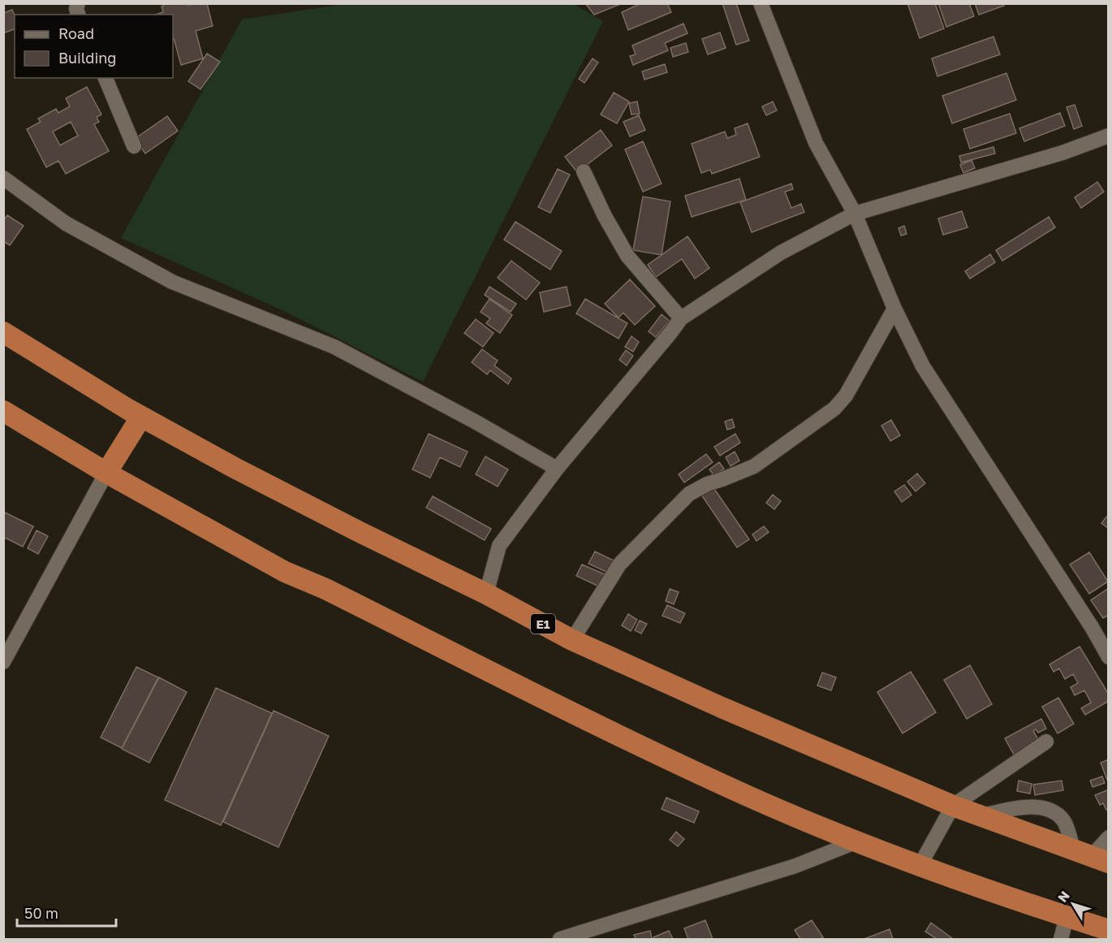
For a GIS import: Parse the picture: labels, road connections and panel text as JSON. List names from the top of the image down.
{
  "streets": {
    "highway": ["E1"]
  },
  "legend": ["Road", "Building"],
  "scale_bar": "50 m",
  "north": "top left"
}
